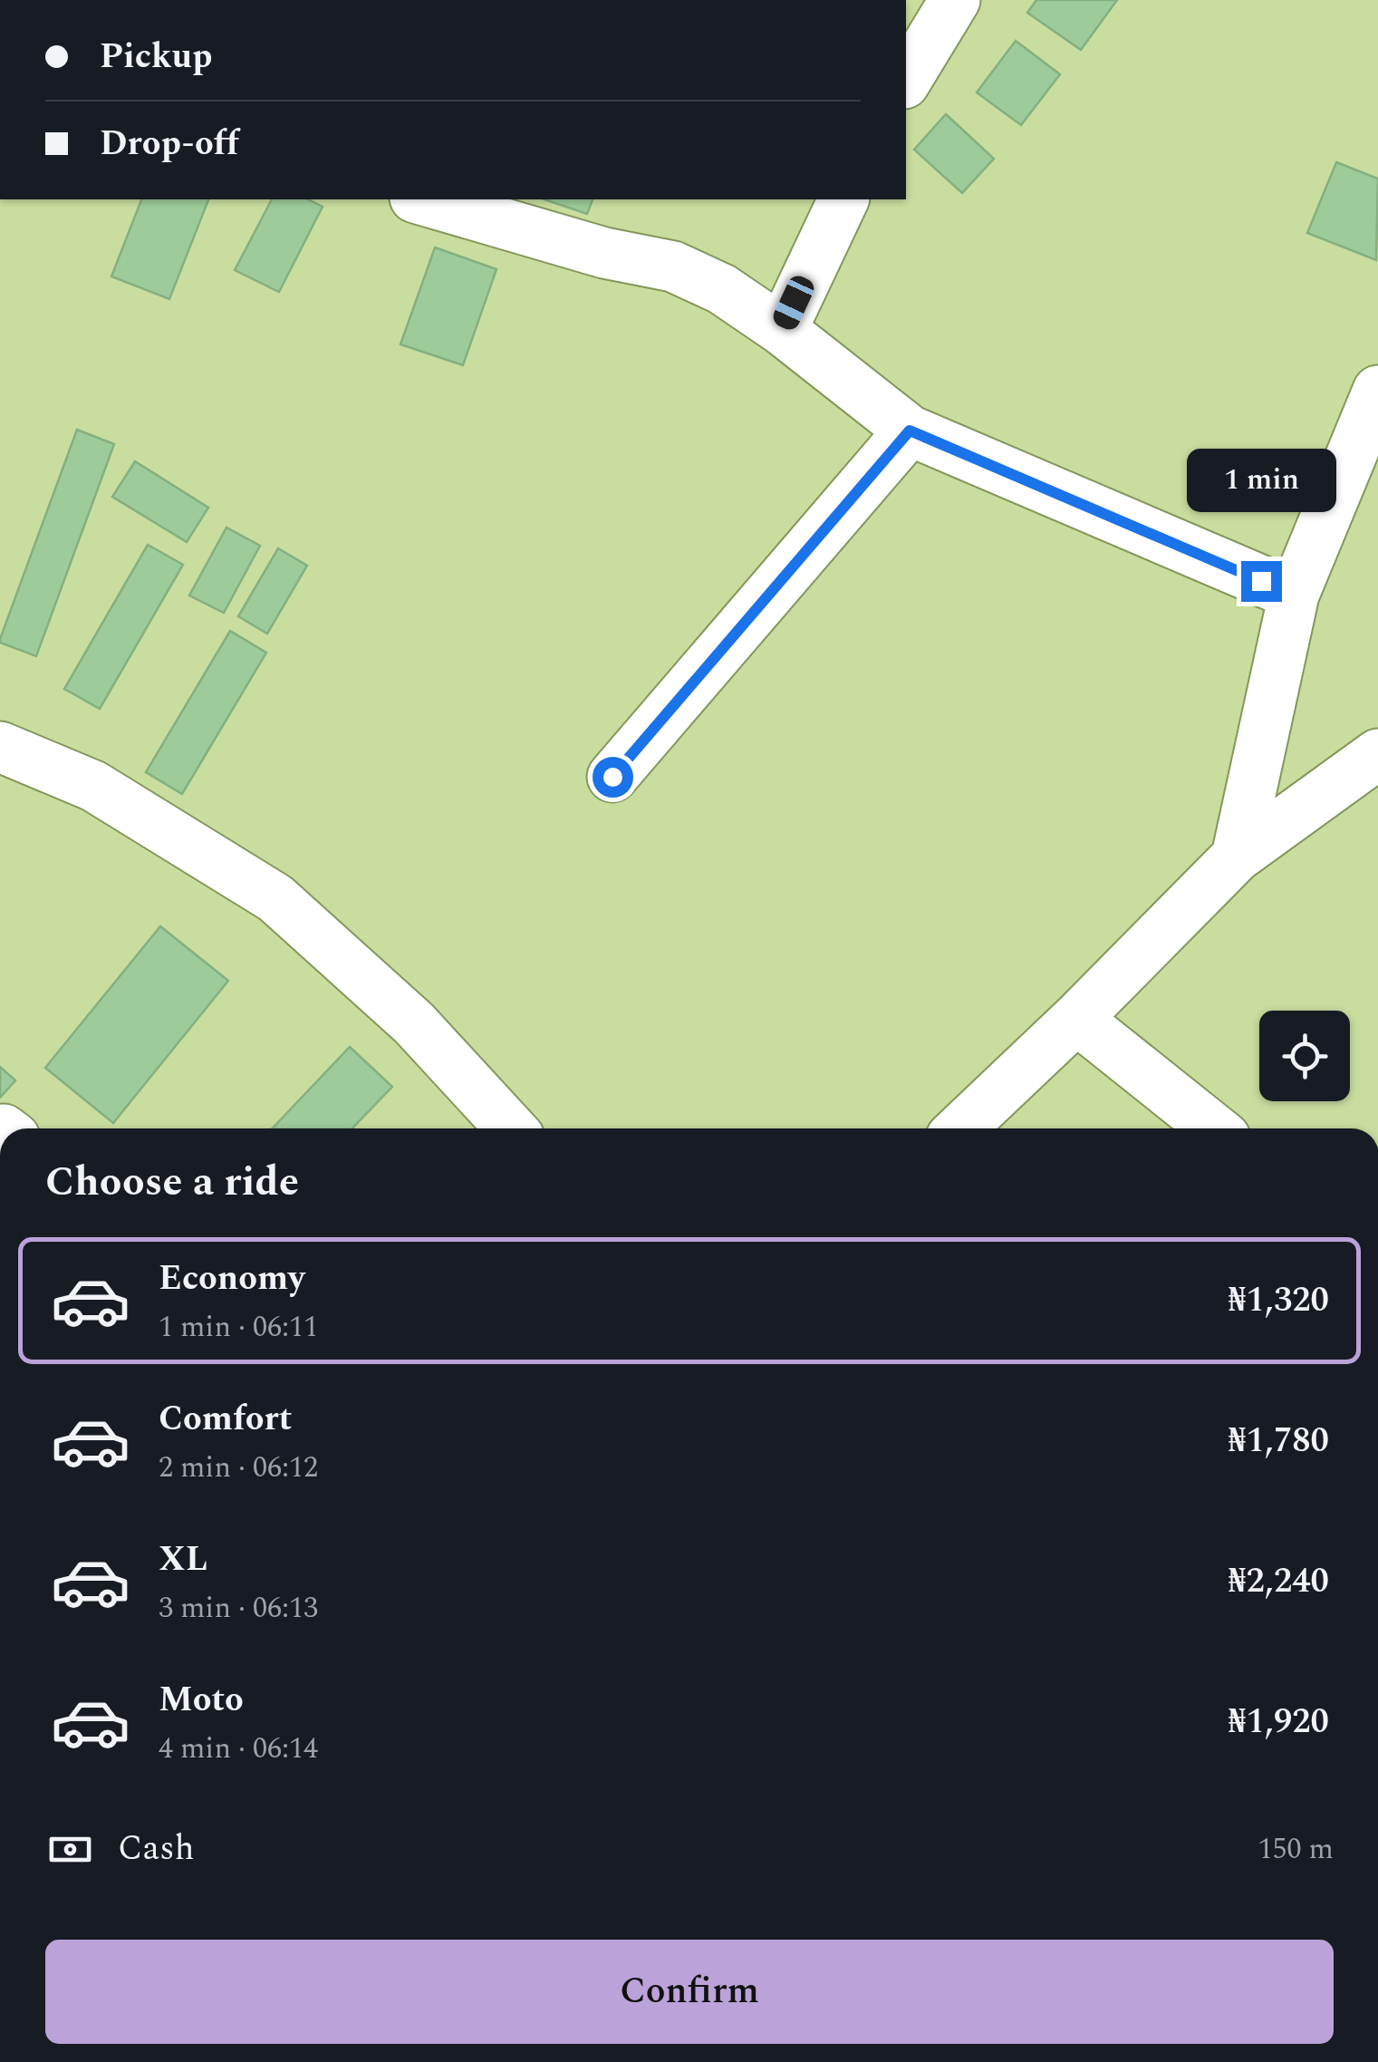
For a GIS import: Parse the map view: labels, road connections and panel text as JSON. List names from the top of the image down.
{
  "page": {
    "banner": ["Pickup", "Drop-off"],
    "bubble": "1 min",
    "heading": "Choose a ride",
    "list": [
      {
        "name": "Economy",
        "note": "1 min · 06:11",
        "value": "₦1,320"
      },
      {
        "name": "Comfort",
        "note": "2 min · 06:12",
        "value": "₦1,780"
      },
      {
        "name": "XL",
        "note": "3 min · 06:13",
        "value": "₦2,240"
      },
      {
        "name": "Moto",
        "note": "4 min · 06:14",
        "value": "₦1,920"
      }
    ],
    "pay": ["Cash", "150 m"],
    "buttons": "Confirm"
  }
}
